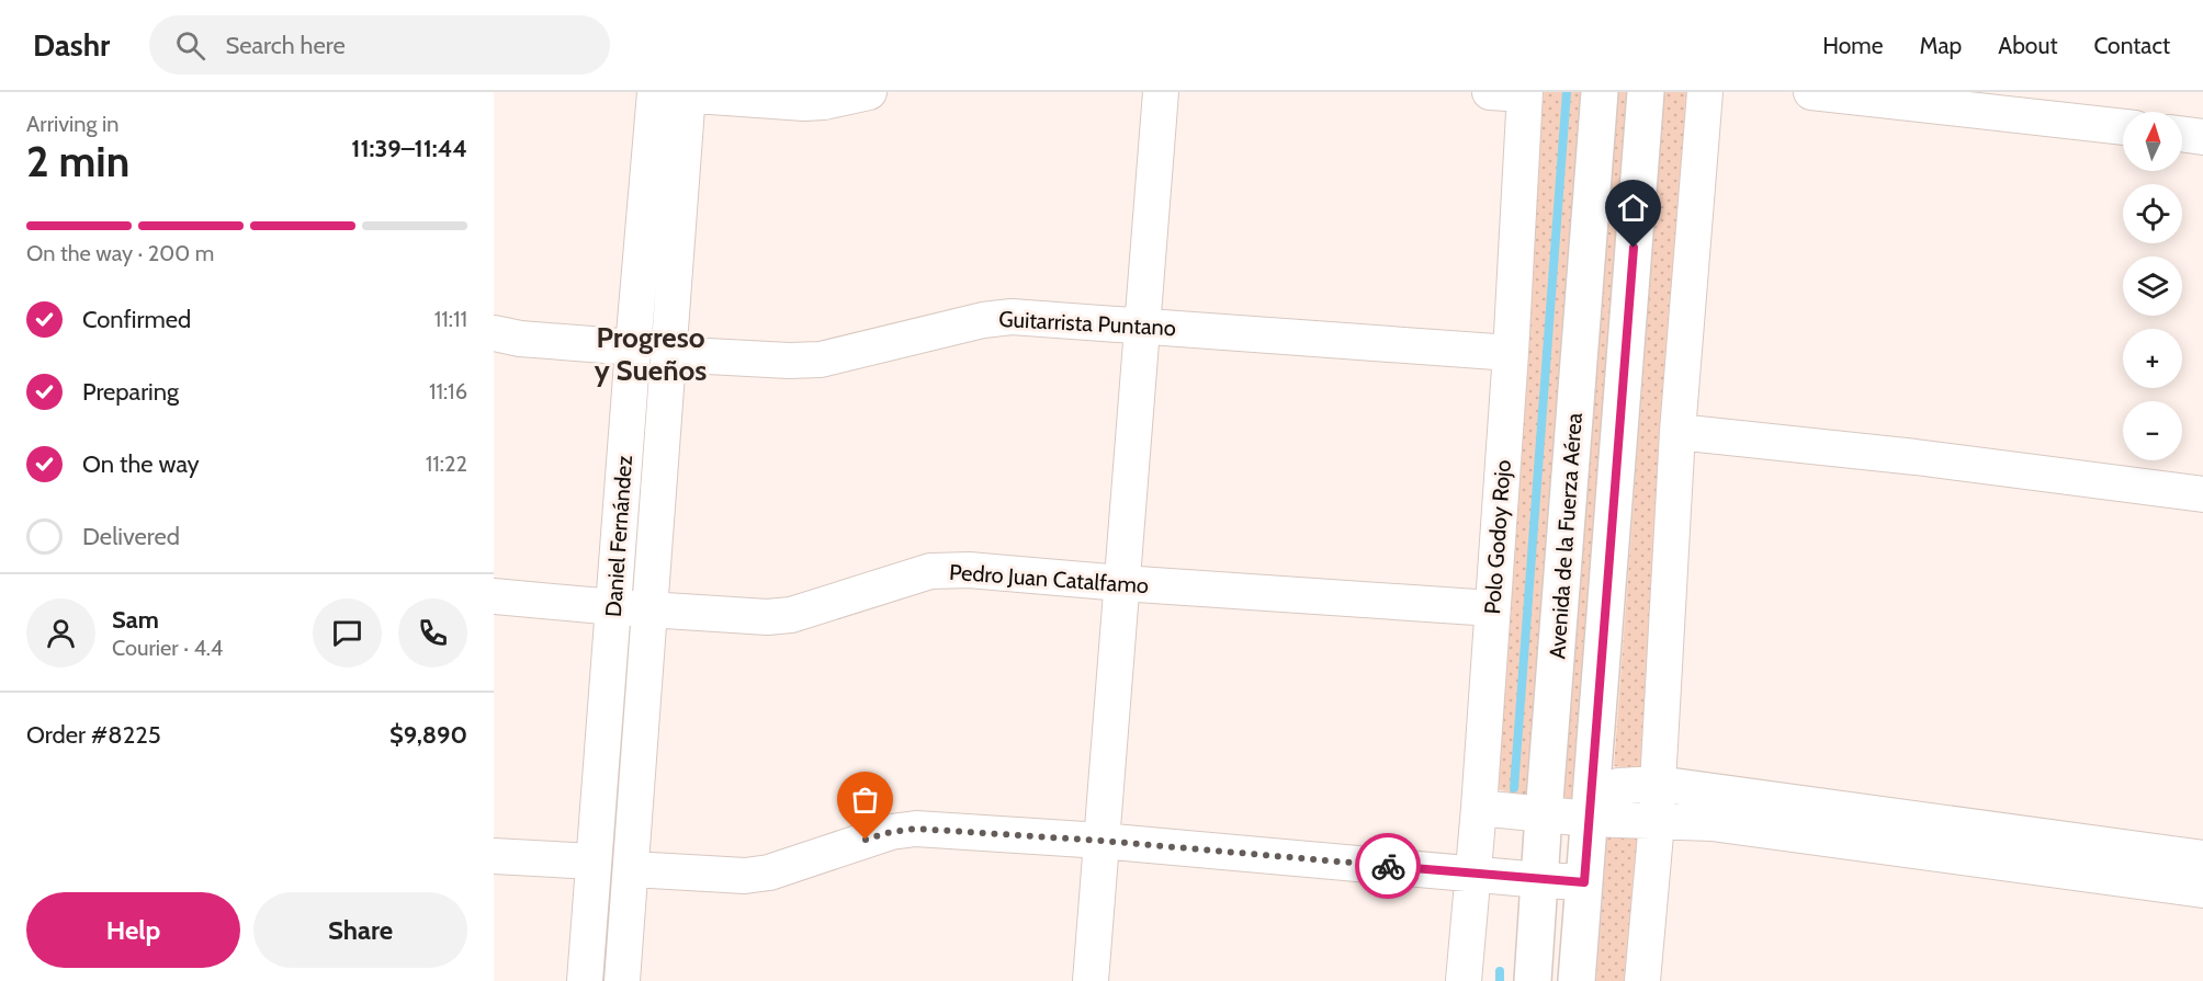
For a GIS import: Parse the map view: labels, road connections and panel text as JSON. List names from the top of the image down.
{
  "streets": {
    "main road": ["Avenida de la Fuerza Aérea"],
    "street": [
      "Guitarrista Puntano",
      "Daniel Fernández",
      "Polo Godoy Rojo",
      "Pedro Juan Catalfamo"
    ]
  },
  "crossings": [
    ["Guitarrista Puntano", "Daniel Fernández"],
    ["Guitarrista Puntano", "Polo Godoy Rojo"],
    ["Daniel Fernández", "Pedro Juan Catalfamo"],
    ["Polo Godoy Rojo", "Pedro Juan Catalfamo"]
  ],
  "districts": ["Progreso y Sueños"],
  "north": "top",
  "page": {
    "header": "Dashr",
    "search": "Search here",
    "nav": [
      "Home",
      "Map",
      "About",
      "Contact"
    ],
    "heading": ["2 min", "Arriving in", "11:39–11:44"],
    "panel": [
      "Sam",
      "Courier · 4.4",
      "Order #8225",
      "$9,890"
    ],
    "map_buttons": ["+", "−"],
    "bar": "On the way · 200 m",
    "list": [
      ["Confirmed", "11:11"],
      ["Preparing", "11:16"],
      ["On the way", "11:22"],
      "Delivered"
    ],
    "buttons": ["Help", "Share"]
  }
}
